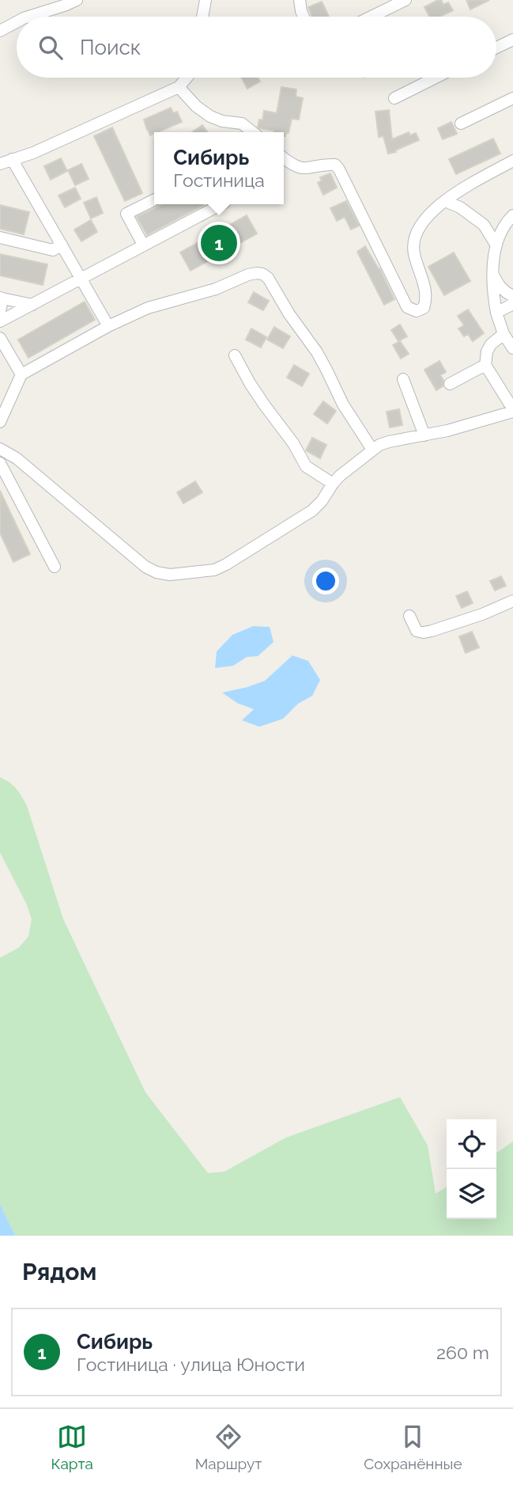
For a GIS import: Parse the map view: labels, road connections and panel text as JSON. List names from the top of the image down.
{
  "page": {
    "search": "Поиск",
    "popup": ["Сибирь", "Гостиница"],
    "pins": "1",
    "heading": "Рядом",
    "list": [
      {
        "mark": "1",
        "name": "Сибирь",
        "note": "Гостиница · улица Юности",
        "value": "260 m"
      }
    ],
    "nav": ["Карта", "Маршрут", "Сохранённые"]
  }
}
